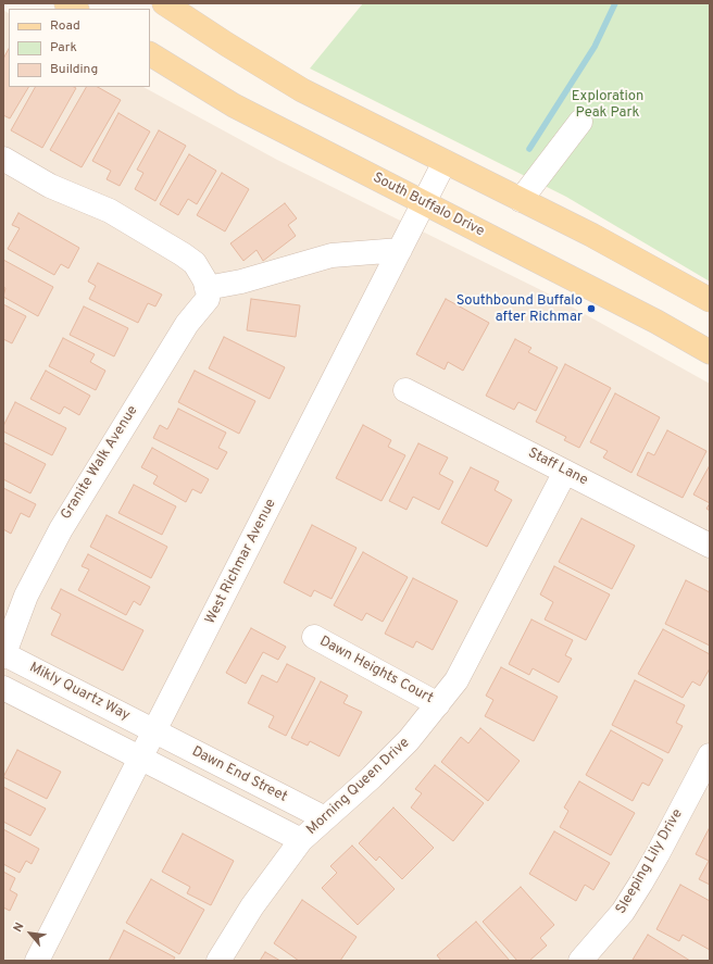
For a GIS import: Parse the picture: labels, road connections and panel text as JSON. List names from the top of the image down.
{
  "streets": {
    "main road": ["South Buffalo Drive"],
    "street": [
      "Granite Walk Avenue",
      "Staff Lane",
      "West Richmar Avenue",
      "Dawn Heights Court",
      "Mikly Quartz Way",
      "Dawn End Street",
      "Morning Queen Drive",
      "Sleeping Lily Drive"
    ]
  },
  "crossings": [
    ["South Buffalo Drive", "West Richmar Avenue"],
    ["Granite Walk Avenue", "Mikly Quartz Way"],
    ["Staff Lane", "Morning Queen Drive"],
    ["West Richmar Avenue", "Mikly Quartz Way"],
    ["West Richmar Avenue", "Dawn End Street"],
    ["Dawn Heights Court", "Morning Queen Drive"],
    ["Mikly Quartz Way", "Dawn End Street"],
    ["Dawn End Street", "Morning Queen Drive"]
  ],
  "parks": ["Exploration Peak Park"],
  "places": ["Southbound Buffalo after Richmar"],
  "legend": ["Road", "Park", "Building"],
  "north": "top left"
}
